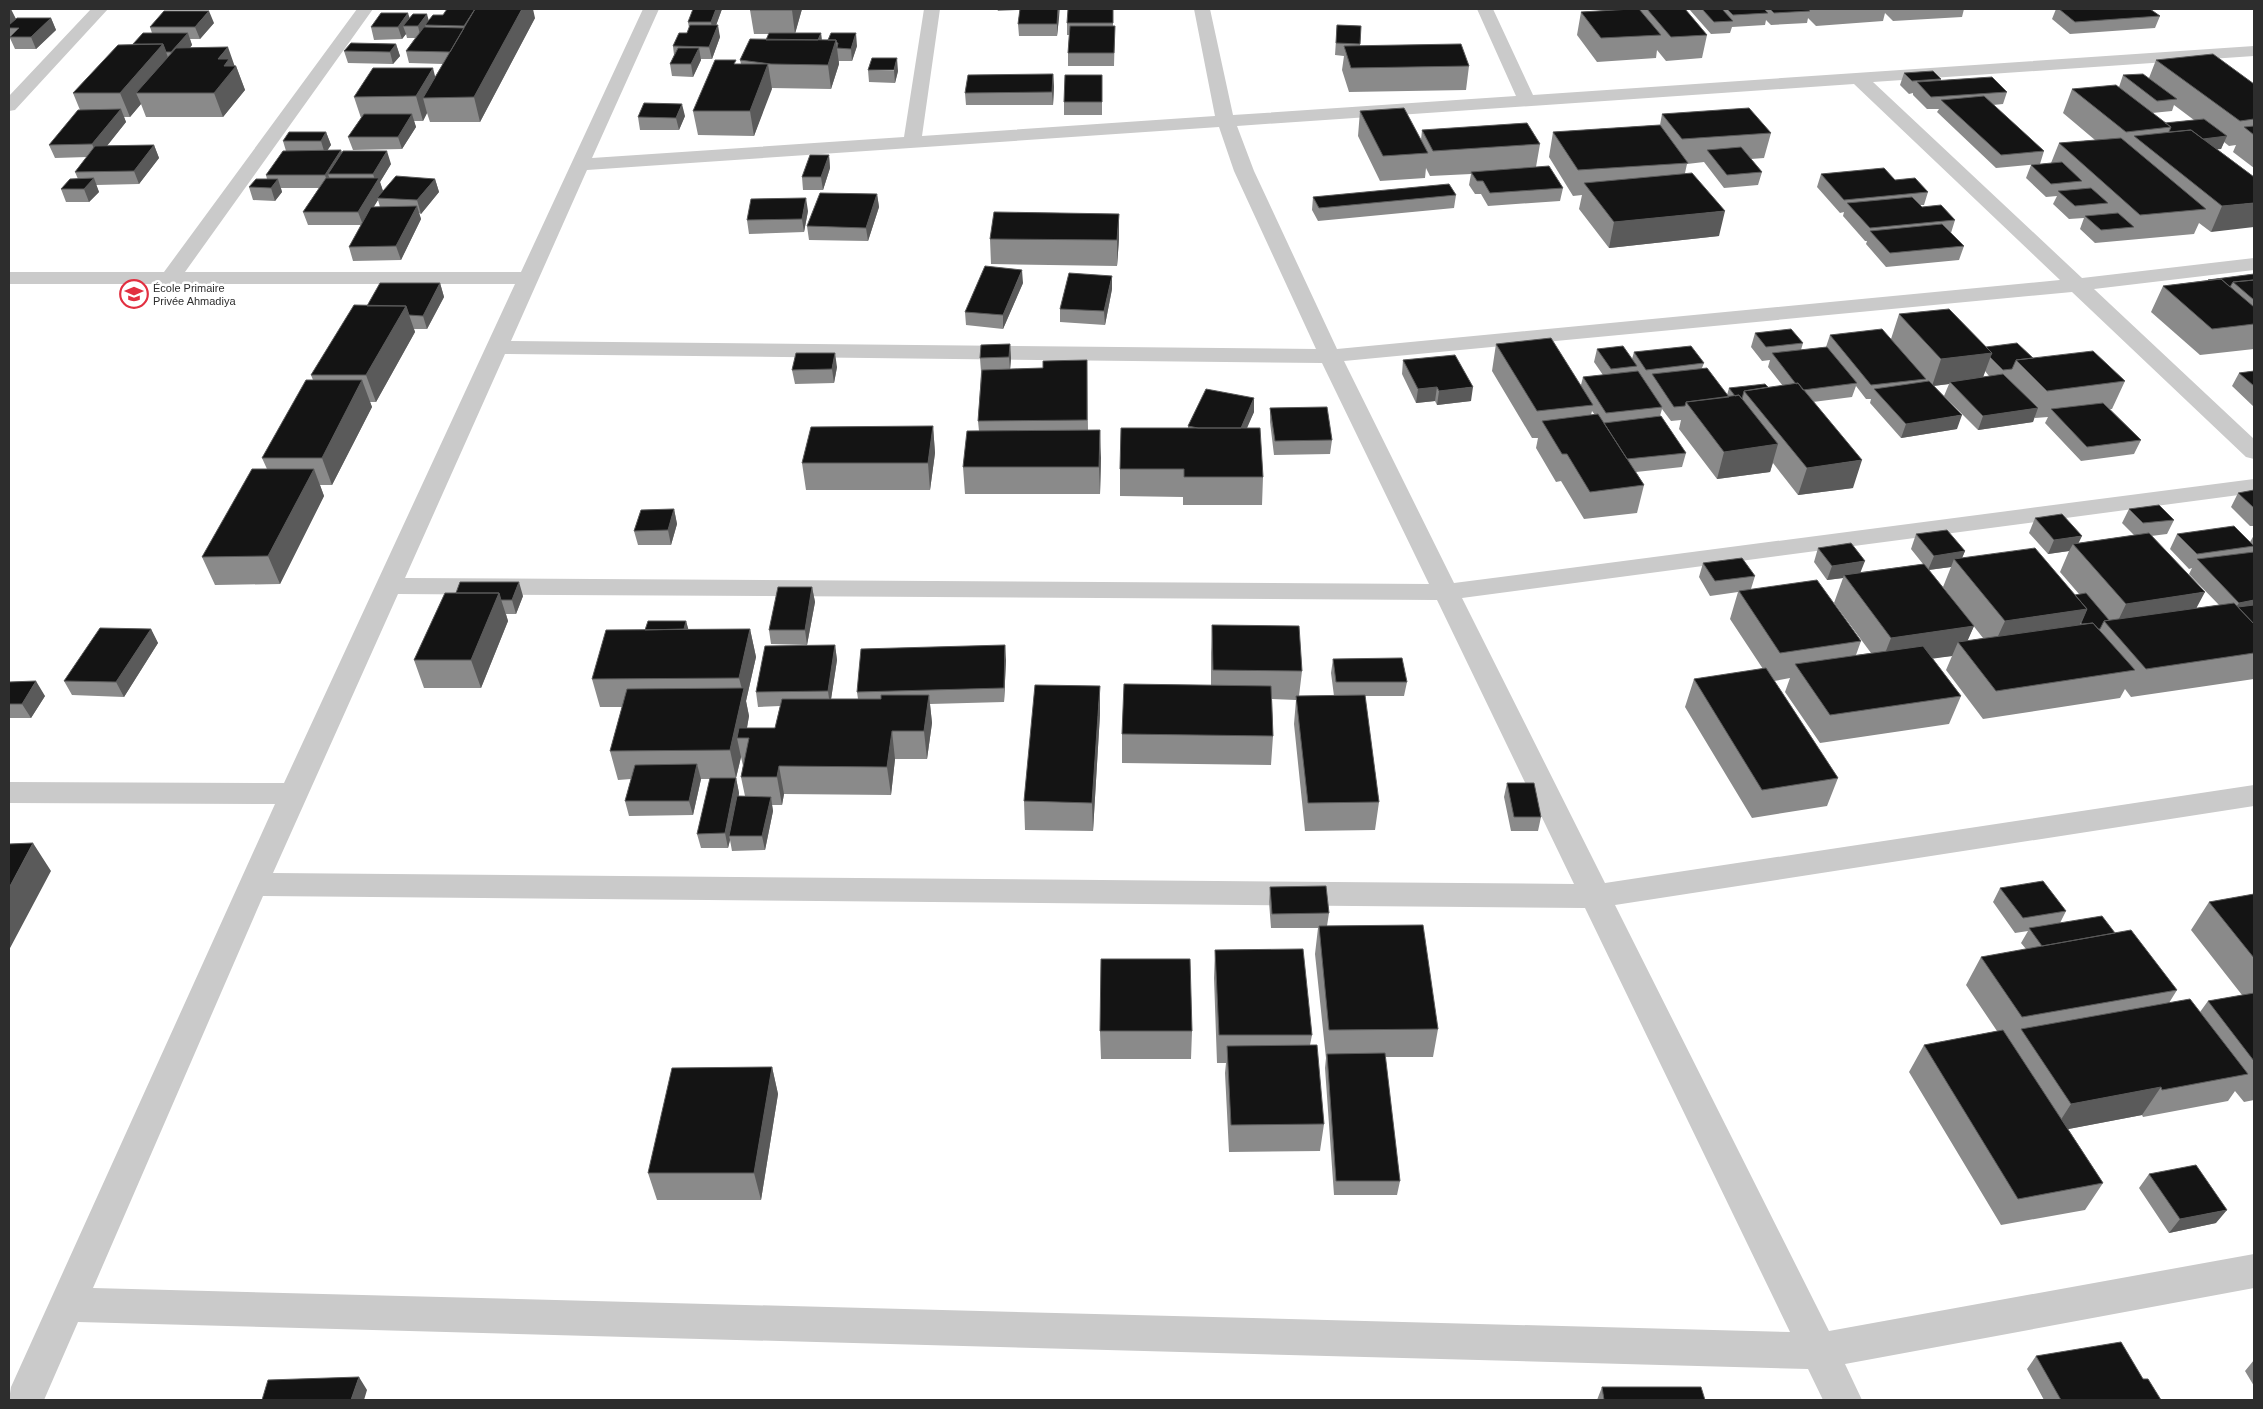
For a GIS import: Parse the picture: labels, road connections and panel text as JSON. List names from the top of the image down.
{
  "places": {
    "school or university": ["École Primaire Privée Ahmadiya"]
  }
}
